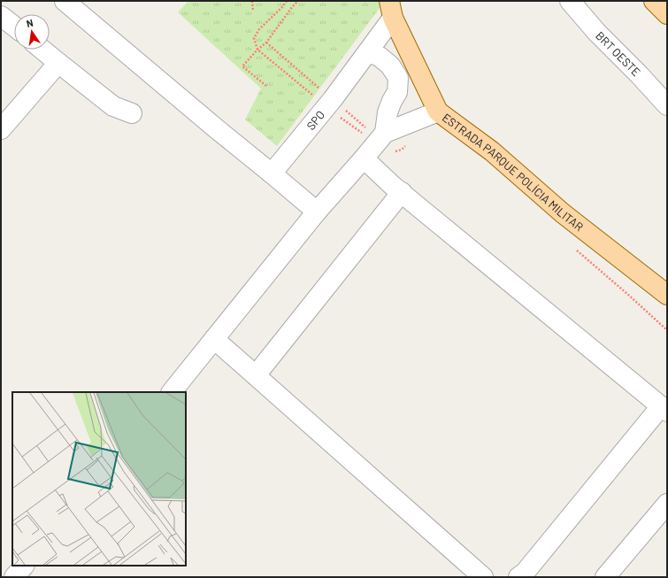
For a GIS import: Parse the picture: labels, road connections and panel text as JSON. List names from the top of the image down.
{
  "streets": {
    "main road": ["ESTRADA PARQUE POLÍCIA MILITAR"],
    "street": ["BRT OESTE", "SPO"]
  },
  "crossings": [
    ["SPO", "ESTRADA PARQUE POLÍCIA MILITAR"]
  ],
  "north": "top"
}
